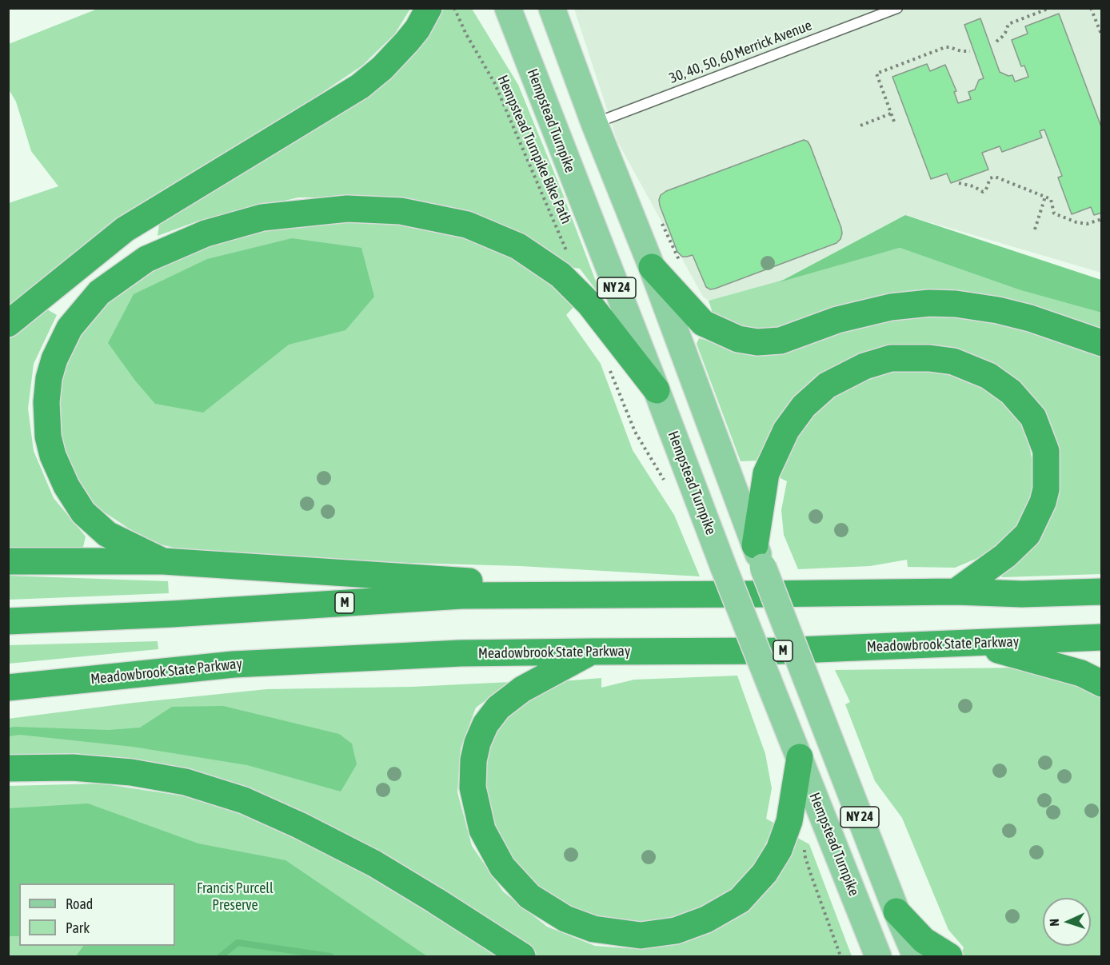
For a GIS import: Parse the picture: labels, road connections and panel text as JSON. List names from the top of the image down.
{
  "streets": {
    "highway": ["M", "Meadowbrook State Parkway"],
    "main road": ["Hempstead Turnpike", "NY 24"],
    "lane": ["30, 40, 50, 60 Merrick Avenue"],
    "path": ["Hempstead Turnpike Bike Path"]
  },
  "crossings": [
    ["30, 40, 50, 60 Merrick Avenue", "NY 24"]
  ],
  "parks": ["Francis Purcell Preserve"],
  "legend": ["Road", "Park"],
  "north": "left"
}
